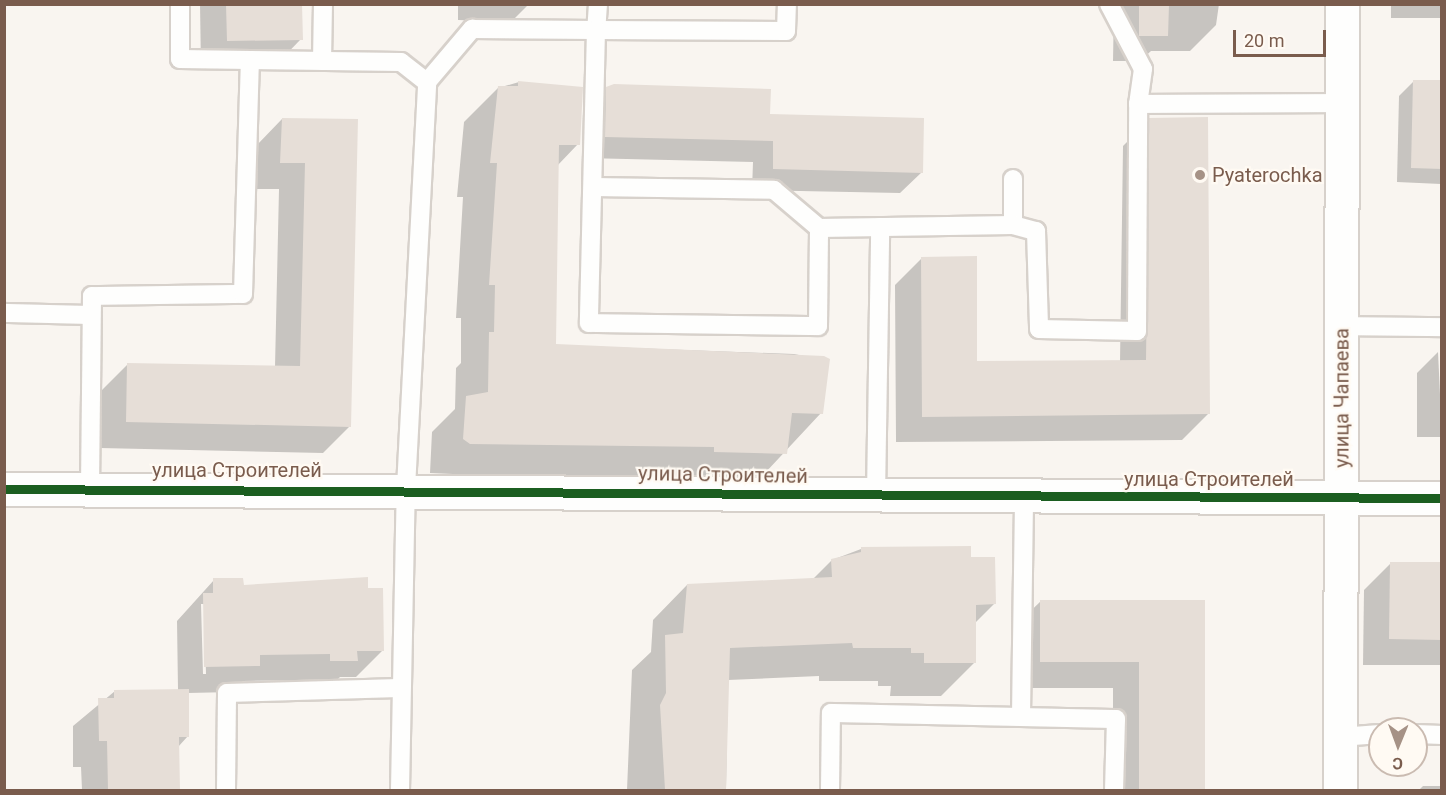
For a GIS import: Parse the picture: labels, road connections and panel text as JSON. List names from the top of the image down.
{
  "streets": {
    "street": ["улица Чапаева", "улица Строителей"]
  },
  "crossings": [
    ["улица Чапаева", "улица Строителей"]
  ],
  "places": ["Pyaterochka"],
  "scale_bar": "20 m",
  "north": "bottom"
}
